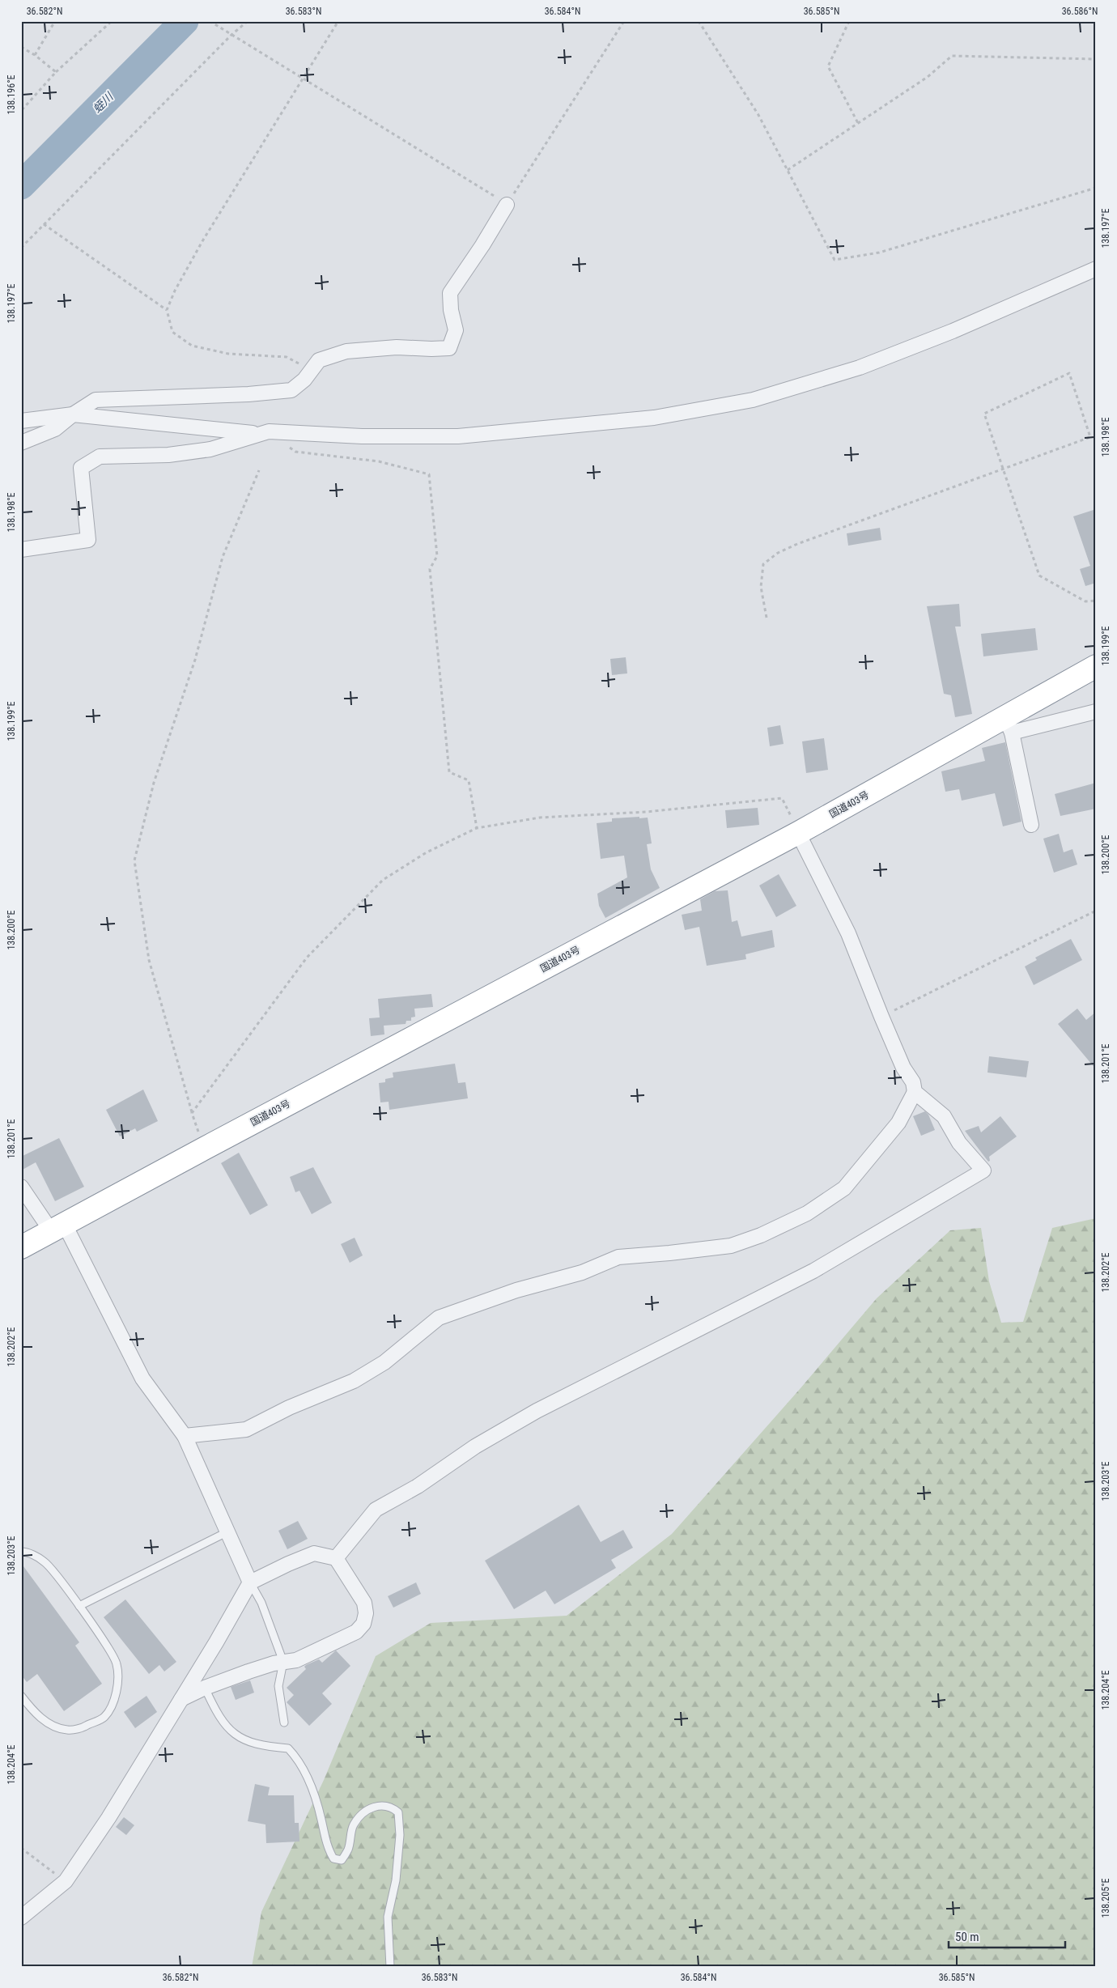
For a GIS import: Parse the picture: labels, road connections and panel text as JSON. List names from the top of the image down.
{
  "streets": {
    "highway": ["国道403号"]
  },
  "water": ["蛭川"],
  "scale_bar": "50 m",
  "coordinates": [
    "36.582°N",
    "36.583°N",
    "36.584°N",
    "36.585°N",
    "36.586°N",
    "138.196°E",
    "138.197°E",
    "138.198°E",
    "138.199°E",
    "138.200°E",
    "138.201°E",
    "138.202°E",
    "138.203°E",
    "138.204°E",
    "138.205°E"
  ]
}
